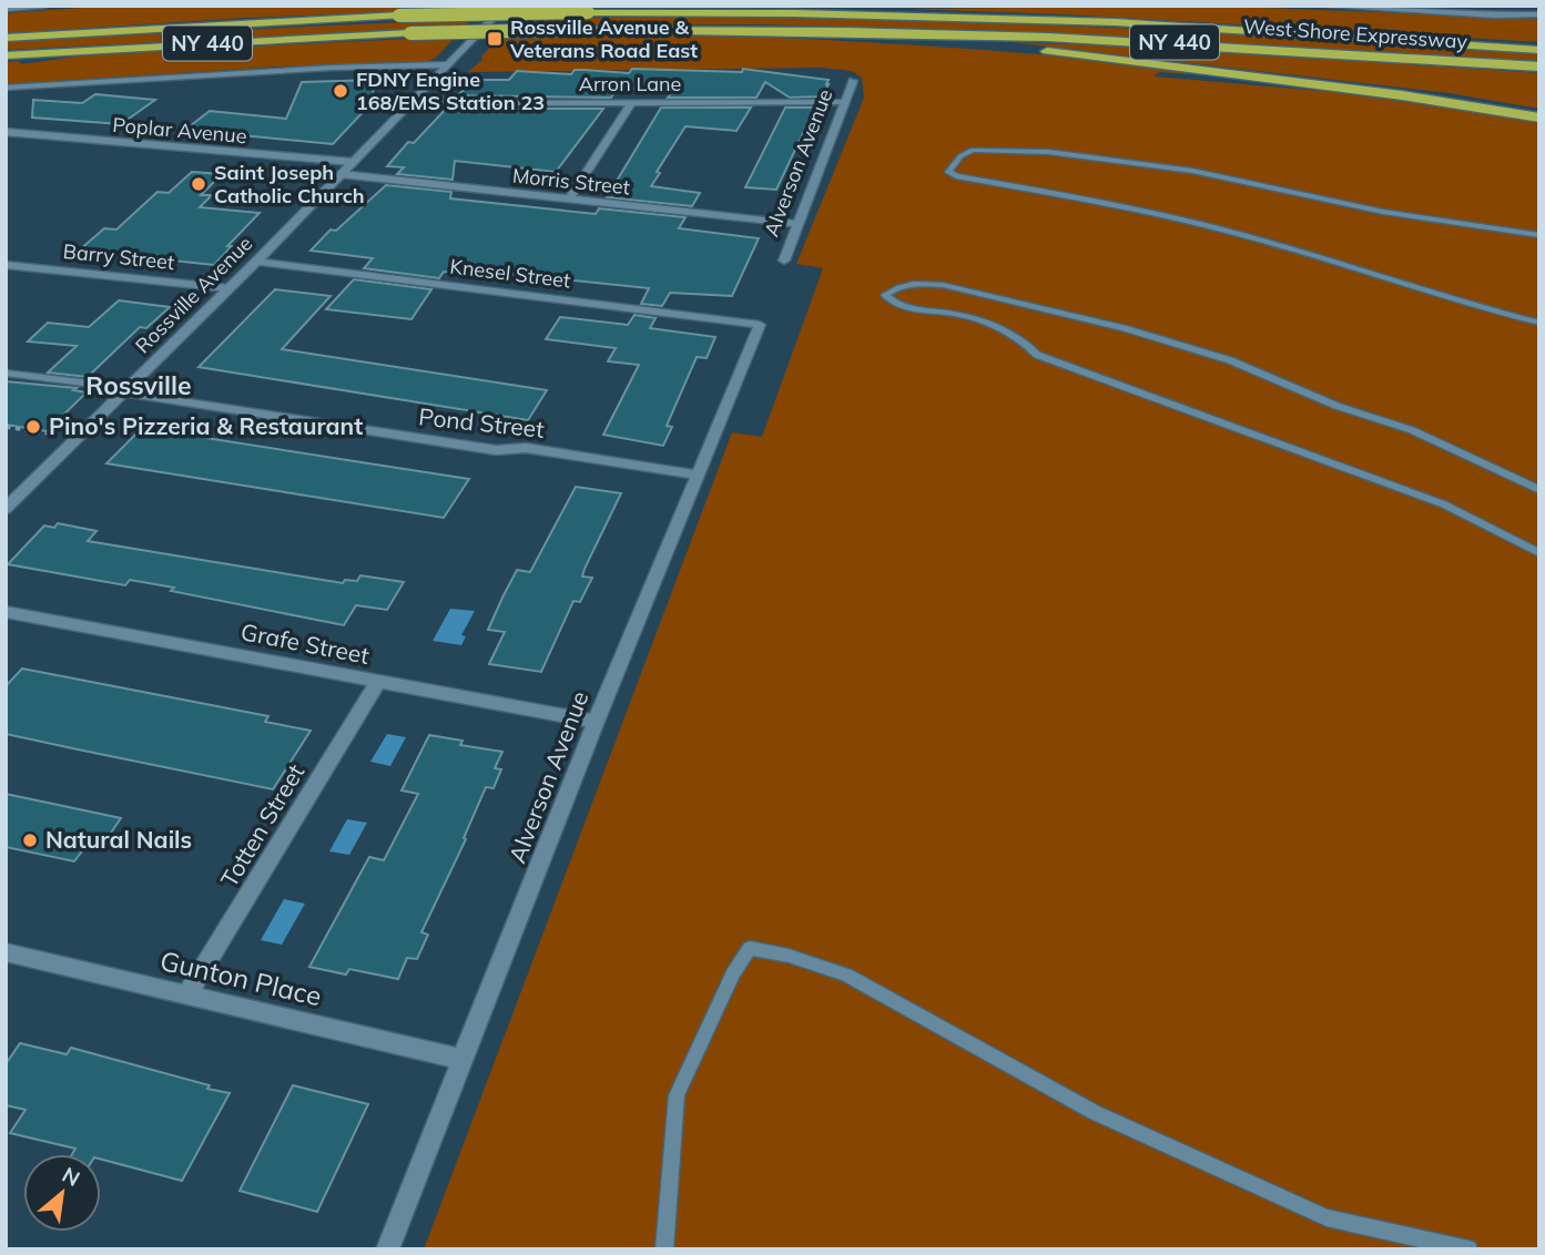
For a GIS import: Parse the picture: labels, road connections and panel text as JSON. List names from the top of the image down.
{
  "streets": {
    "highway": ["West Shore Expressway", "NY 440"],
    "street": [
      "Arron Lane",
      "Poplar Avenue",
      "Alverson Avenue",
      "Morris Street",
      "Barry Street",
      "Knesel Street",
      "Rossville Avenue",
      "Pond Street",
      "Grafe Street",
      "Totten Street",
      "Gunton Place"
    ]
  },
  "crossings": [
    ["Arron Lane", "Alverson Avenue"],
    ["Arron Lane", "Rossville Avenue"],
    ["Poplar Avenue", "Rossville Avenue"],
    ["Alverson Avenue", "Morris Street"],
    ["Alverson Avenue", "Knesel Street"],
    ["Alverson Avenue", "Pond Street"],
    ["Alverson Avenue", "Grafe Street"],
    ["Alverson Avenue", "Gunton Place"],
    ["Morris Street", "Rossville Avenue"],
    ["Barry Street", "Rossville Avenue"],
    ["Knesel Street", "Rossville Avenue"],
    ["Rossville Avenue", "Pond Street"],
    ["Grafe Street", "Totten Street"],
    ["Totten Street", "Gunton Place"]
  ],
  "districts": ["Rossville"],
  "places": {
    "transit": ["Rossville Avenue & Veterans Road East"],
    "other": [
      "FDNY Engine 168/EMS Station 23",
      "Saint Joseph Catholic Church",
      "Pino's Pizzeria & Restaurant",
      "Natural Nails"
    ]
  },
  "north": "top right"
}
